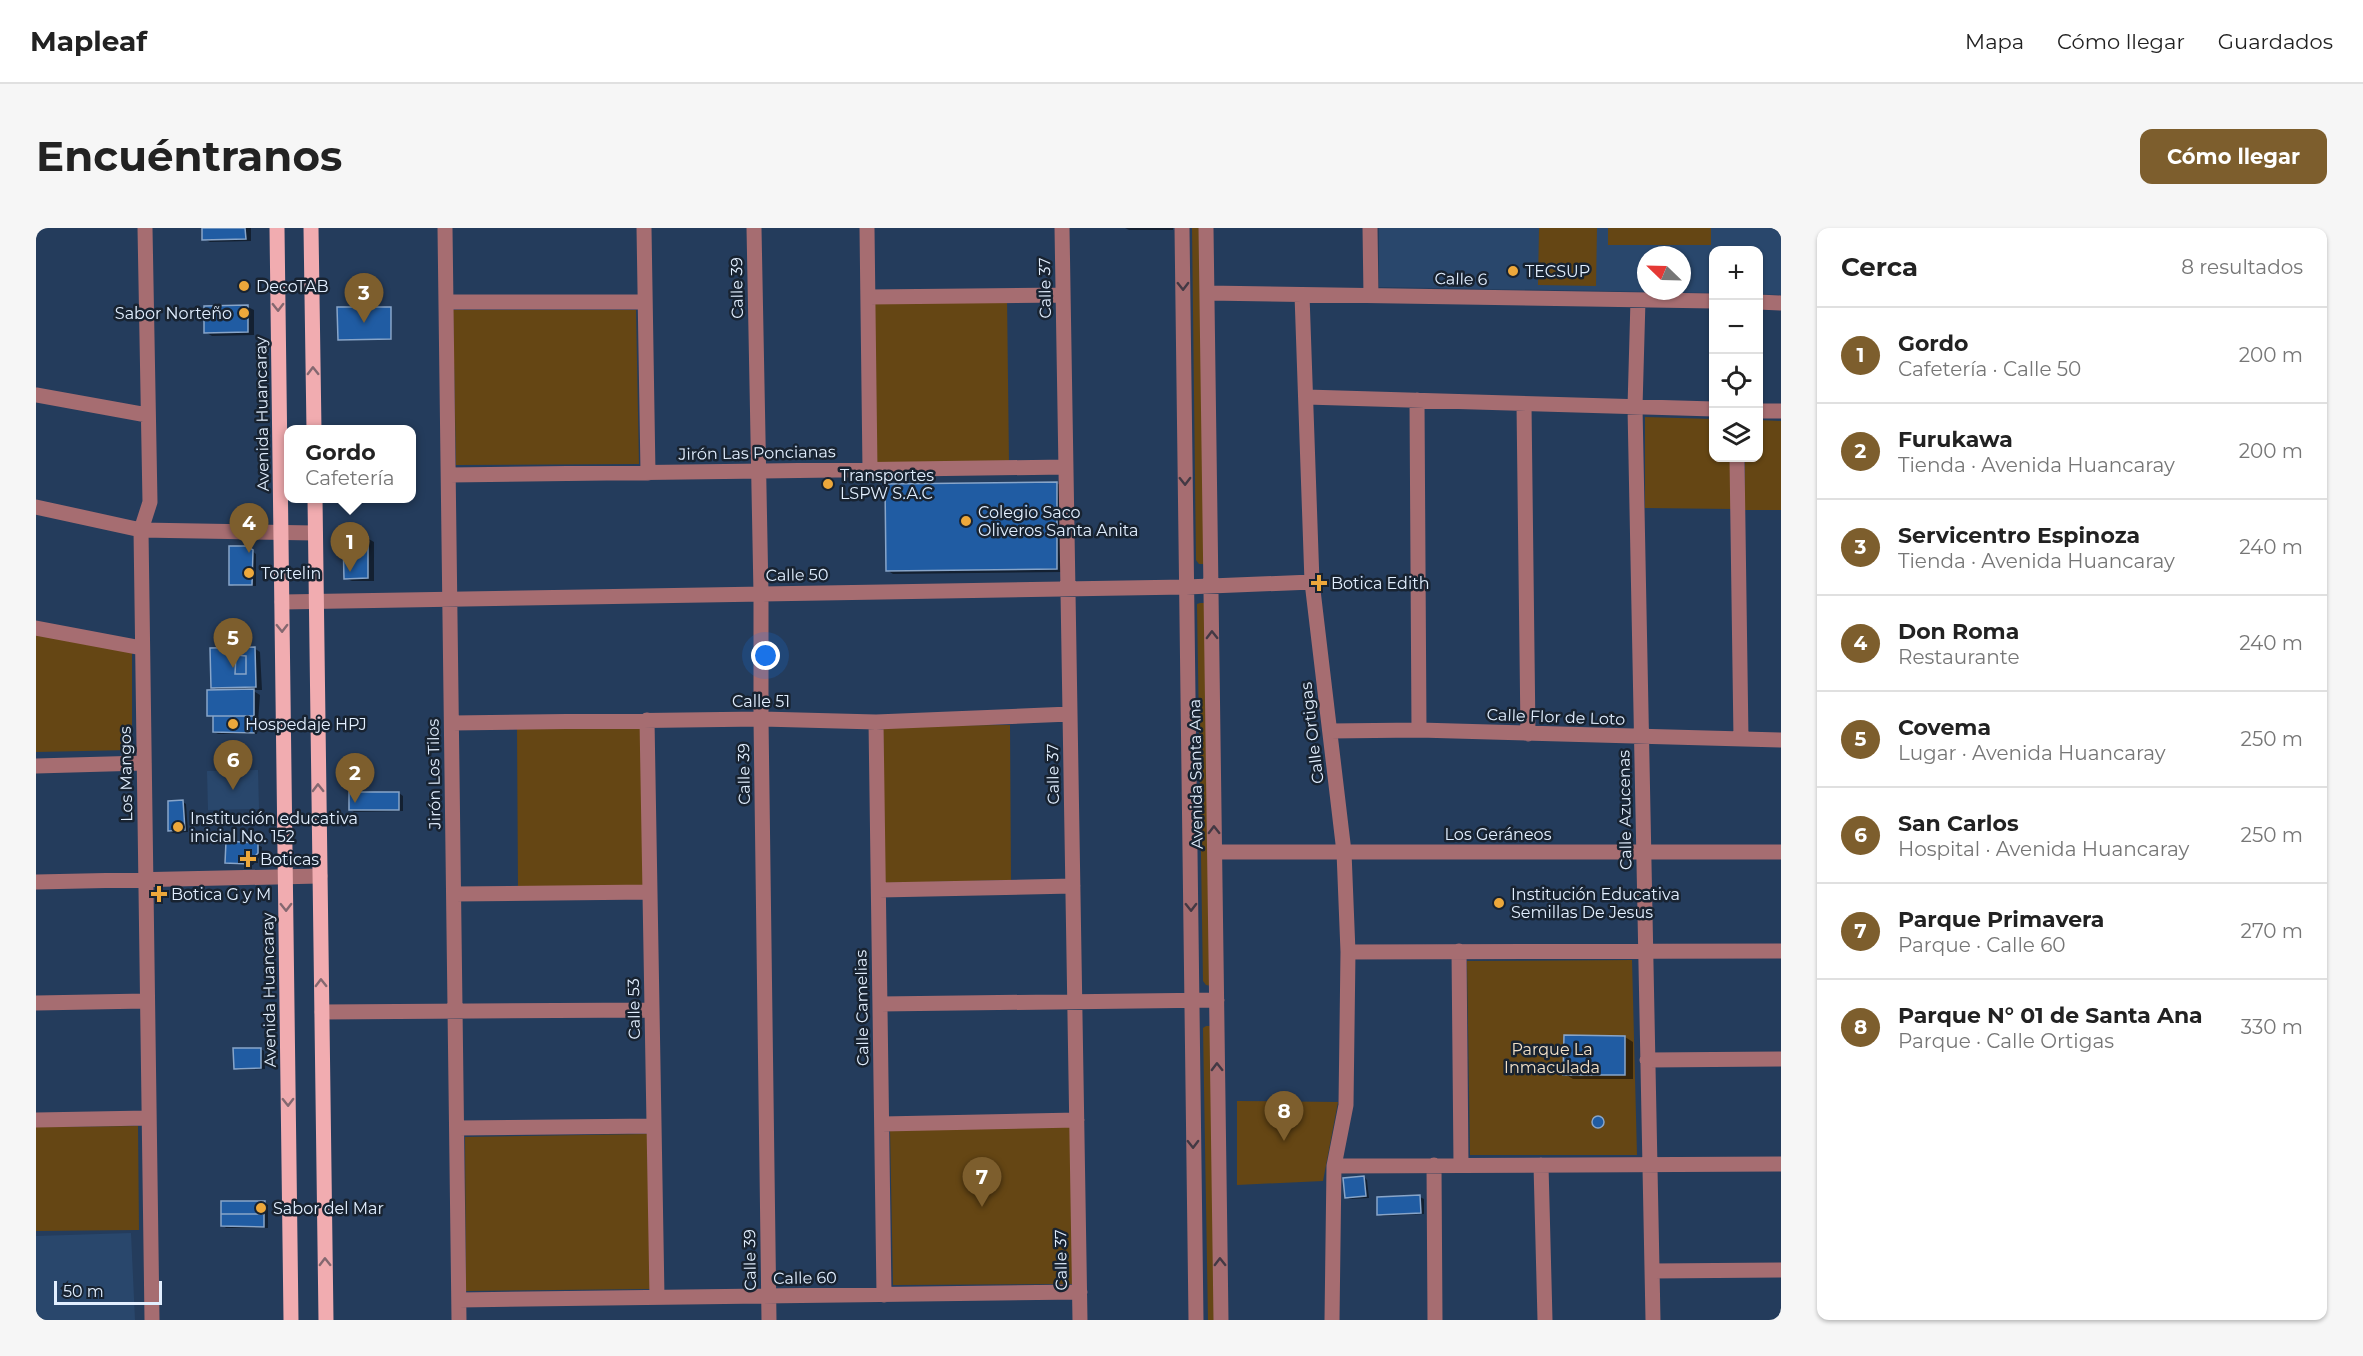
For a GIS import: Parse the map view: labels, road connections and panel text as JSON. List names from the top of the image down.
{
  "streets": {
    "main road": ["Avenida Huancaray"],
    "street": [
      "Calle 6",
      "Calle 39",
      "Calle 37",
      "Jirón Las Poncianas",
      "Calle 50",
      "Calle 51",
      "Calle Flor de Loto",
      "Calle Ortigas",
      "Los Mangos",
      "Jirón Los Tilos",
      "Avenida Santa Ana",
      "Calle Azucenas",
      "Los Geráneos",
      "Calle Camelias",
      "Calle 53",
      "Calle 60"
    ]
  },
  "crossings": [
    ["Calle 6", "Calle Ortigas"],
    ["Calle 6", "Avenida Santa Ana"],
    ["Calle 6", "Calle Azucenas"],
    ["Calle 39", "Jirón Las Poncianas"],
    ["Calle 39", "Calle 50"],
    ["Calle 39", "Calle 51"],
    ["Calle 39", "Calle 60"],
    ["Calle 37", "Jirón Las Poncianas"],
    ["Calle 37", "Calle 50"],
    ["Calle 37", "Calle 51"],
    ["Calle 37", "Calle 60"],
    ["Avenida Huancaray", "Calle 50"],
    ["Jirón Las Poncianas", "Jirón Los Tilos"],
    ["Calle 50", "Calle Ortigas"],
    ["Calle 50", "Jirón Los Tilos"],
    ["Calle 50", "Avenida Santa Ana"],
    ["Calle 51", "Jirón Los Tilos"],
    ["Calle 51", "Calle Camelias"],
    ["Calle 51", "Calle 53"],
    ["Calle Flor de Loto", "Calle Ortigas"],
    ["Calle Flor de Loto", "Calle Azucenas"],
    ["Calle Ortigas", "Los Geráneos"],
    ["Jirón Los Tilos", "Calle 60"],
    ["Avenida Santa Ana", "Los Geráneos"],
    ["Calle Azucenas", "Los Geráneos"],
    ["Calle Camelias", "Calle 60"],
    ["Calle 53", "Calle 60"]
  ],
  "parks": ["Parque La Inmaculada"],
  "places": {
    "other": [
      "TECSUP",
      "DecoTAB",
      "Sabor Norteño",
      "Transportes LSPW S.A.C",
      "Colegio Saco Oliveros Santa Anita",
      "Tortelin",
      "Hospedaje HPJ",
      "Institución educativa inicial No. 152",
      "Institución Educativa Semillas De Jesus",
      "Sabor del Mar"
    ],
    "health": ["Botica Edith", "Boticas", "Botica G y M"]
  },
  "scale_bar": "50 m",
  "north": "top left",
  "page": {
    "header": "Mapleaf",
    "nav": ["Mapa", "Cómo llegar", "Guardados"],
    "buttons": "Cómo llegar",
    "title": "Encuéntranos",
    "heading": ["Cerca", "8 resultados"],
    "map_buttons": ["+", "−"],
    "pins": [
      "3",
      "4",
      "1",
      "5",
      "6",
      "2",
      "8",
      "7"
    ],
    "list": [
      {
        "mark": "1",
        "name": "Gordo",
        "note": "Cafetería · Calle 50",
        "value": "200 m"
      },
      {
        "mark": "2",
        "name": "Furukawa",
        "note": "Tienda · Avenida Huancaray",
        "value": "200 m"
      },
      {
        "mark": "3",
        "name": "Servicentro Espinoza",
        "note": "Tienda · Avenida Huancaray",
        "value": "240 m"
      },
      {
        "mark": "4",
        "name": "Don Roma",
        "note": "Restaurante",
        "value": "240 m"
      },
      {
        "mark": "5",
        "name": "Covema",
        "note": "Lugar · Avenida Huancaray",
        "value": "250 m"
      },
      {
        "mark": "6",
        "name": "San Carlos",
        "note": "Hospital · Avenida Huancaray",
        "value": "250 m"
      },
      {
        "mark": "7",
        "name": "Parque Primavera",
        "note": "Parque · Calle 60",
        "value": "270 m"
      },
      {
        "mark": "8",
        "name": "Parque N° 01 de Santa Ana",
        "note": "Parque · Calle Ortigas",
        "value": "330 m"
      }
    ],
    "popup": ["Gordo", "Cafetería"],
    "scale": "50 m"
  }
}
